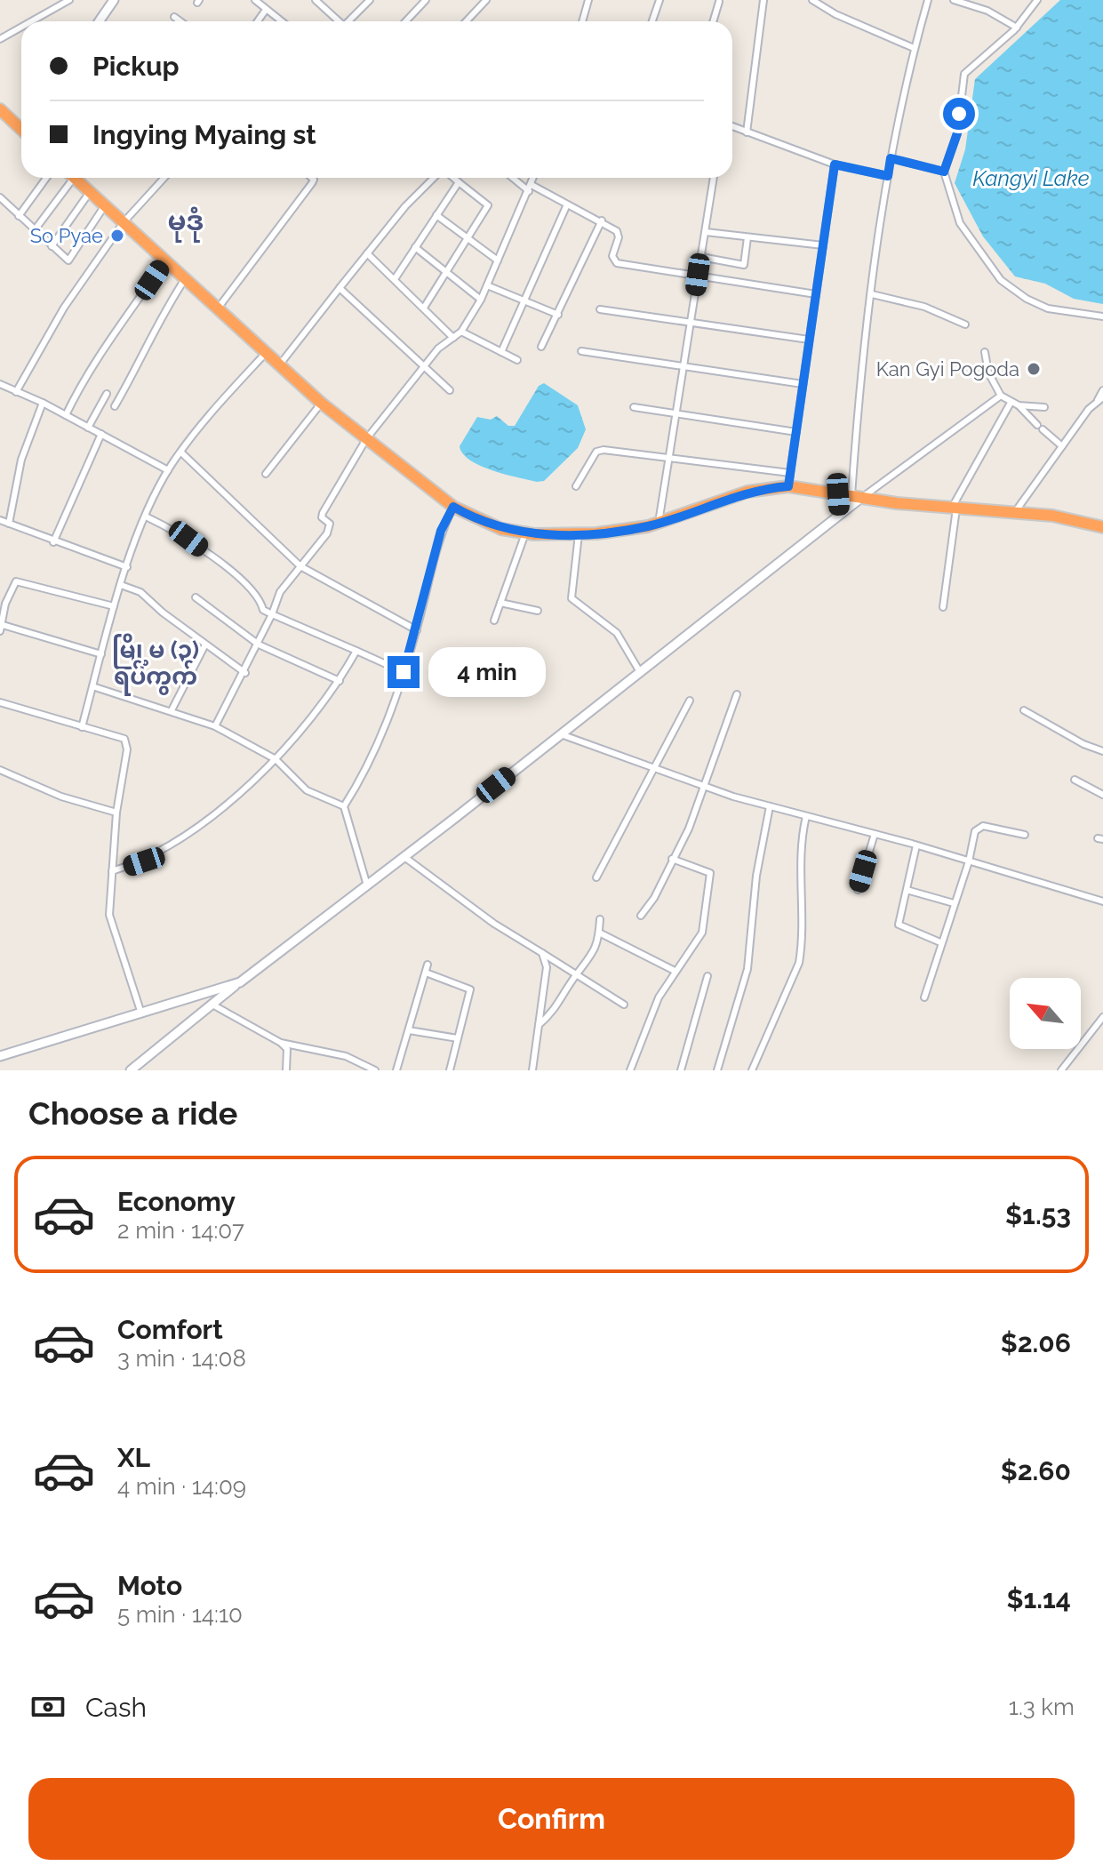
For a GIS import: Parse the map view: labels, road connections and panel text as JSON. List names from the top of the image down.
{
  "districts": ["မုဒုံ", "မြို့မ (၃) ရပ်ကွက်"],
  "water": ["Kangyi Lake"],
  "places": ["So Pyae", "Kan Gyi Pogoda"],
  "north": "top left",
  "page": {
    "banner": ["Pickup", "Ingying Myaing st"],
    "bubble": "4 min",
    "heading": "Choose a ride",
    "list": [
      {
        "name": "Economy",
        "note": "2 min · 14:07",
        "value": "$1.53"
      },
      {
        "name": "Comfort",
        "note": "3 min · 14:08",
        "value": "$2.06"
      },
      {
        "name": "XL",
        "note": "4 min · 14:09",
        "value": "$2.60"
      },
      {
        "name": "Moto",
        "note": "5 min · 14:10",
        "value": "$1.14"
      }
    ],
    "pay": ["Cash", "1.3 km"],
    "buttons": "Confirm"
  }
}
